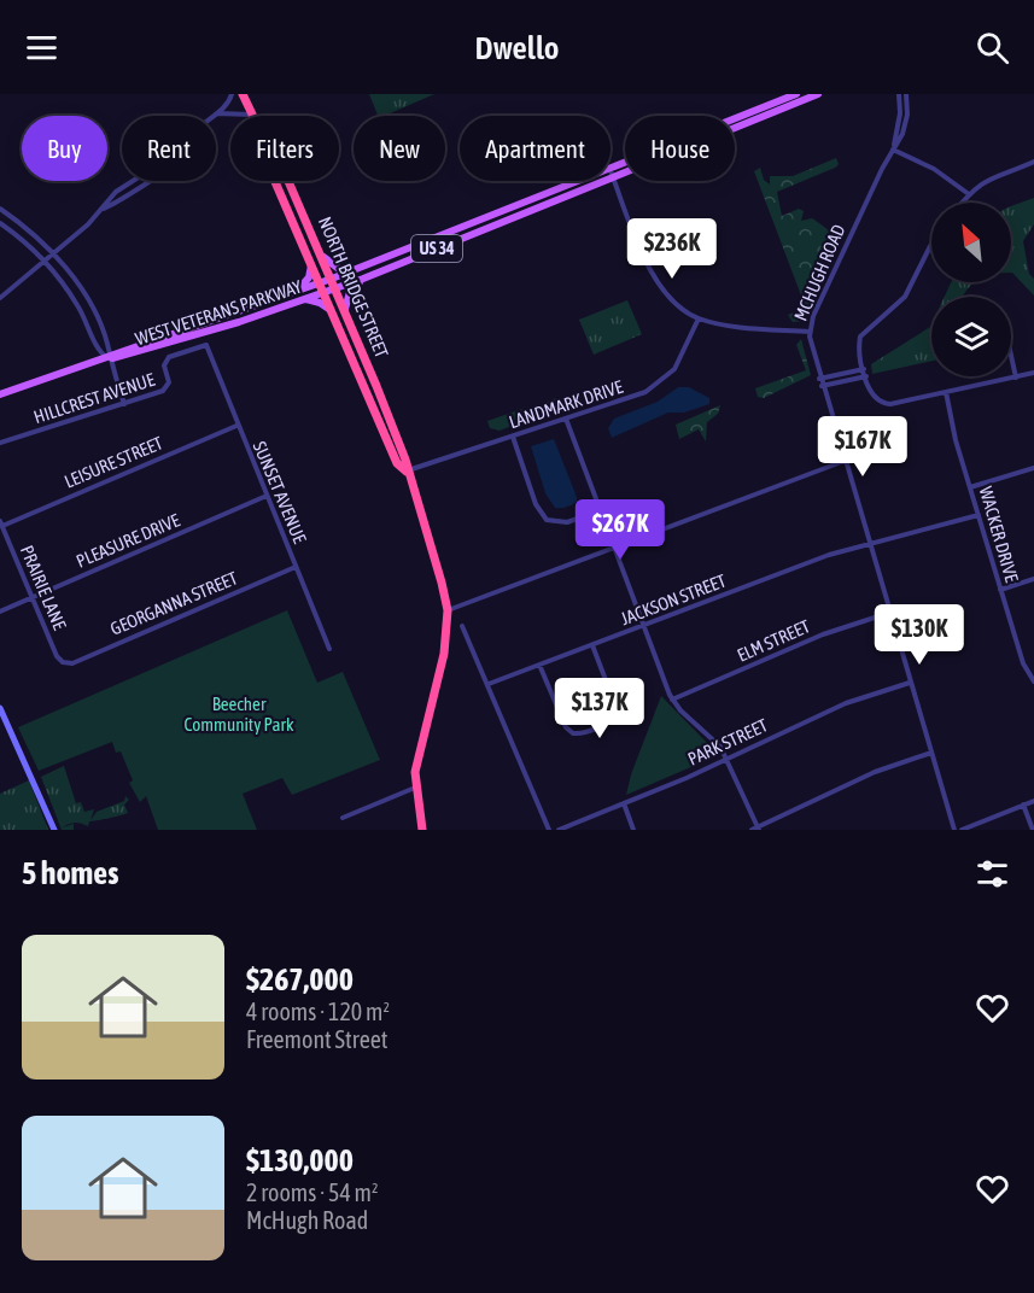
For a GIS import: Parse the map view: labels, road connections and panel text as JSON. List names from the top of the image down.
{
  "streets": {
    "highway": ["NORTH BRIDGE STREET"],
    "main road": ["US 34", "WEST VETERANS PARKWAY"],
    "street": [
      "MCHUGH ROAD",
      "HILLCREST AVENUE",
      "LANDMARK DRIVE",
      "LEISURE STREET",
      "SUNSET AVENUE",
      "WACKER DRIVE",
      "PLEASURE DRIVE",
      "PRAIRIE LANE",
      "JACKSON STREET",
      "GEORGANNA STREET",
      "ELM STREET",
      "PARK STREET"
    ]
  },
  "crossings": [
    ["US 34", "NORTH BRIDGE STREET"],
    ["US 34", "WEST VETERANS PARKWAY"],
    ["MCHUGH ROAD", "JACKSON STREET"],
    ["MCHUGH ROAD", "ELM STREET"],
    ["MCHUGH ROAD", "PARK STREET"],
    ["NORTH BRIDGE STREET", "WEST VETERANS PARKWAY"],
    ["NORTH BRIDGE STREET", "LANDMARK DRIVE"],
    ["HILLCREST AVENUE", "SUNSET AVENUE"],
    ["LEISURE STREET", "SUNSET AVENUE"],
    ["LEISURE STREET", "PRAIRIE LANE"],
    ["SUNSET AVENUE", "PLEASURE DRIVE"],
    ["SUNSET AVENUE", "GEORGANNA STREET"],
    ["WACKER DRIVE", "JACKSON STREET"],
    ["PLEASURE DRIVE", "PRAIRIE LANE"],
    ["PRAIRIE LANE", "GEORGANNA STREET"]
  ],
  "parks": ["Beecher Community Park"],
  "north": "top left",
  "page": {
    "header": "Dwello",
    "chip": [
      "Buy",
      "Rent",
      "Filters",
      "New",
      "Apartment",
      "House"
    ],
    "price": [
      "$236K",
      "$167K",
      "$267K",
      "$130K",
      "$137K"
    ],
    "heading": "5 homes",
    "list": [
      {
        "name": "$267,000",
        "note": "4 rooms · 120 m² · Freemont Street"
      },
      {
        "name": "$130,000",
        "note": "2 rooms · 54 m² · McHugh Road"
      }
    ]
  }
}
